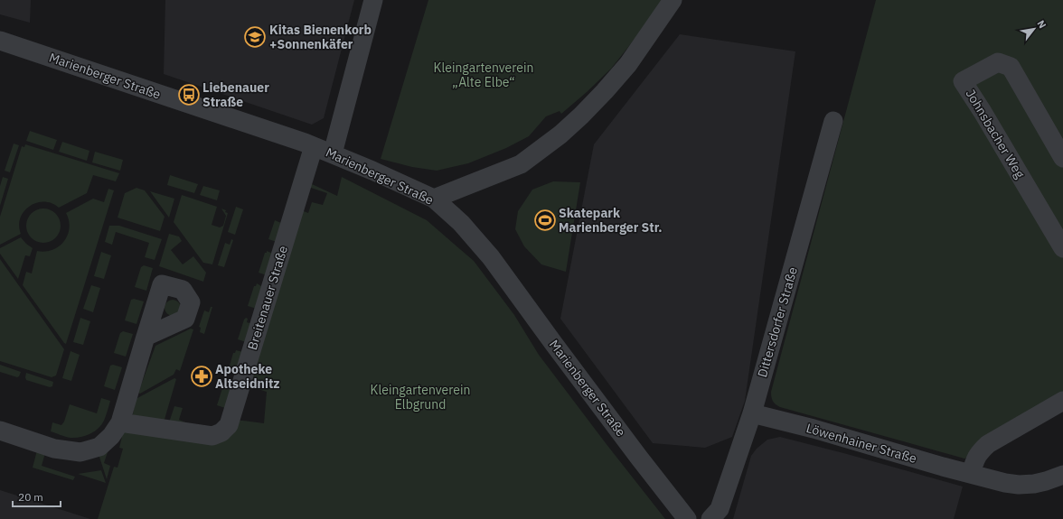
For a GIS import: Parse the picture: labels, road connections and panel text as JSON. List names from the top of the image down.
{
  "streets": {
    "street": [
      "Marienberger Straße",
      "Johnsbacher Weg",
      "Breitenauer Straße",
      "Dittersdorfer Straße",
      "Löwenhainer Straße"
    ]
  },
  "crossings": [
    ["Marienberger Straße", "Breitenauer Straße"],
    ["Dittersdorfer Straße", "Löwenhainer Straße"]
  ],
  "parks": ["Kleingartenverein „Alte Elbe“", "Kleingartenverein Elbgrund"],
  "places": {
    "school or university": ["Kitas Bienenkorb +Sonnenkäfer"],
    "bus stop": ["Liebenauer Straße"],
    "sports": ["Skatepark Marienberger Str."],
    "pharmacy": ["Apotheke Altseidnitz"]
  },
  "scale_bar": "20 m",
  "north": "top right"
}
